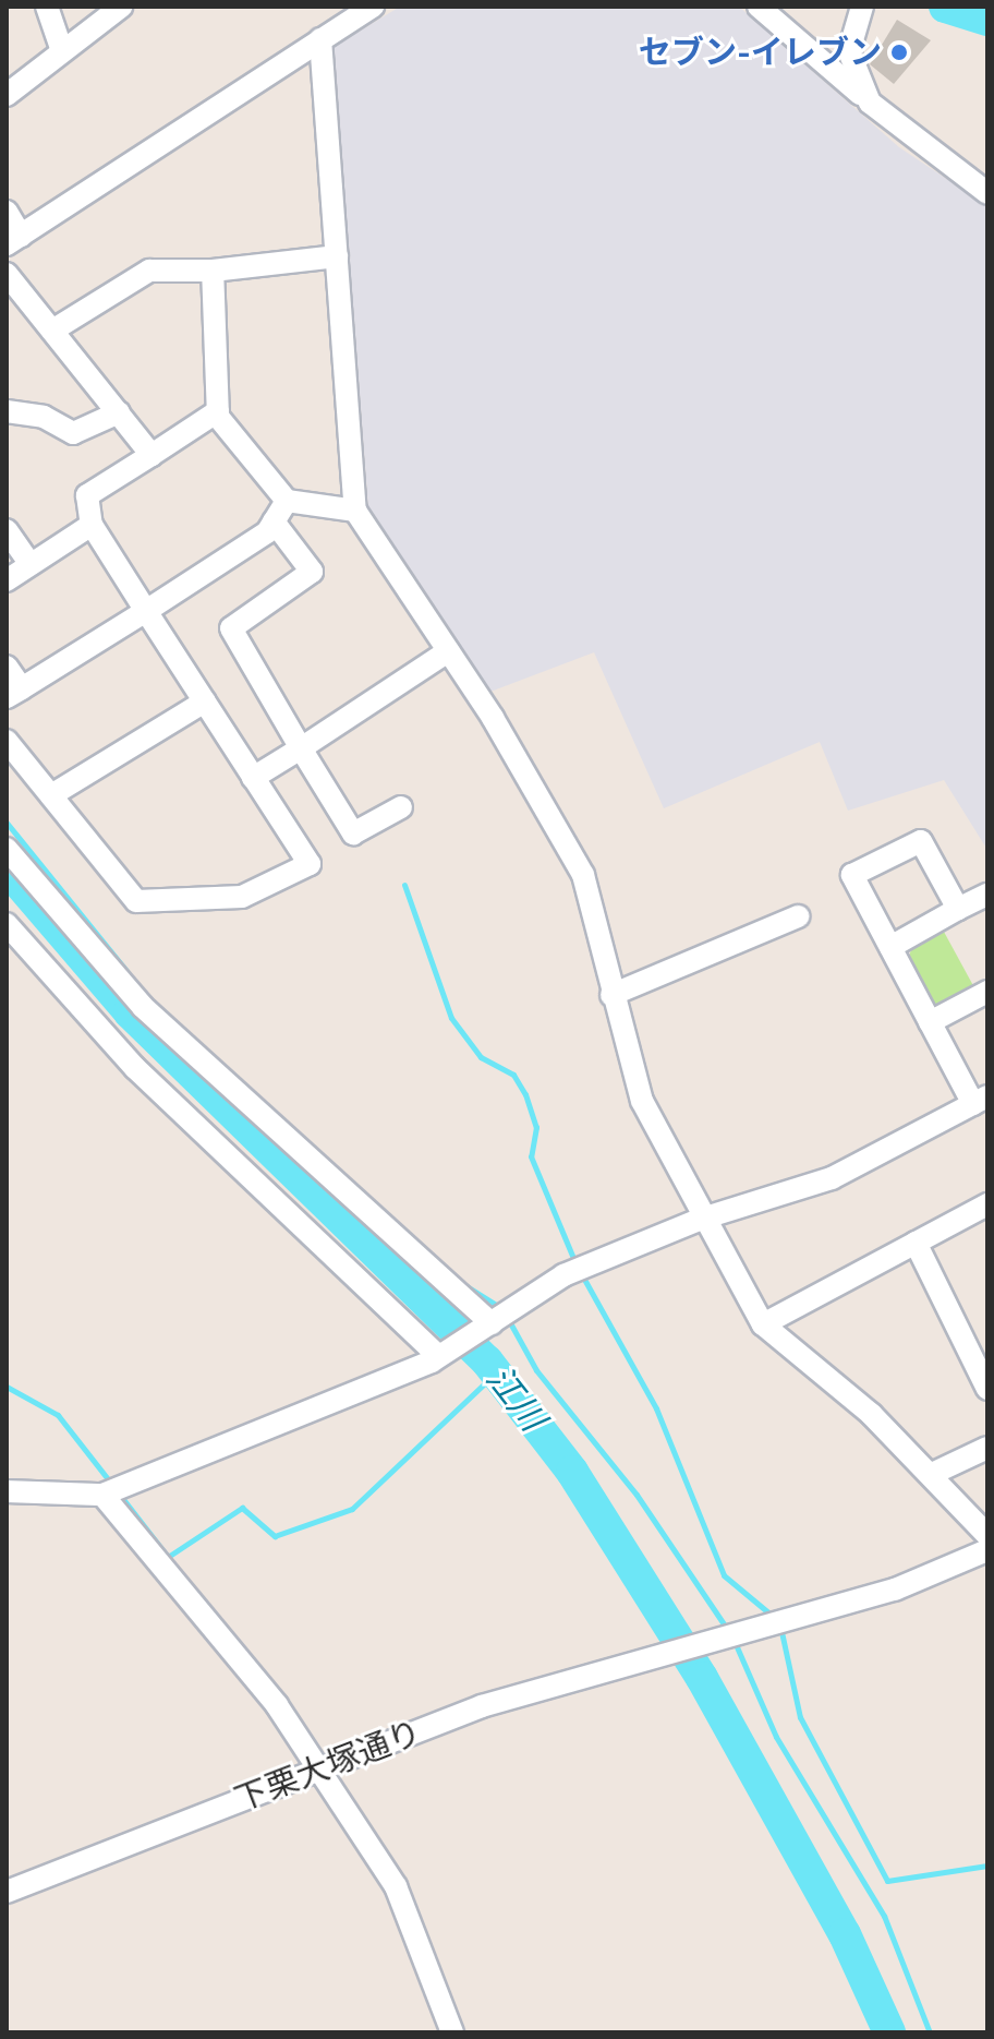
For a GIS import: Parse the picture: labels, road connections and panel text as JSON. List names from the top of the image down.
{
  "streets": {
    "street": ["下栗大塚通り"]
  },
  "water": ["江川"],
  "places": ["セブン-イレブン"]
}
